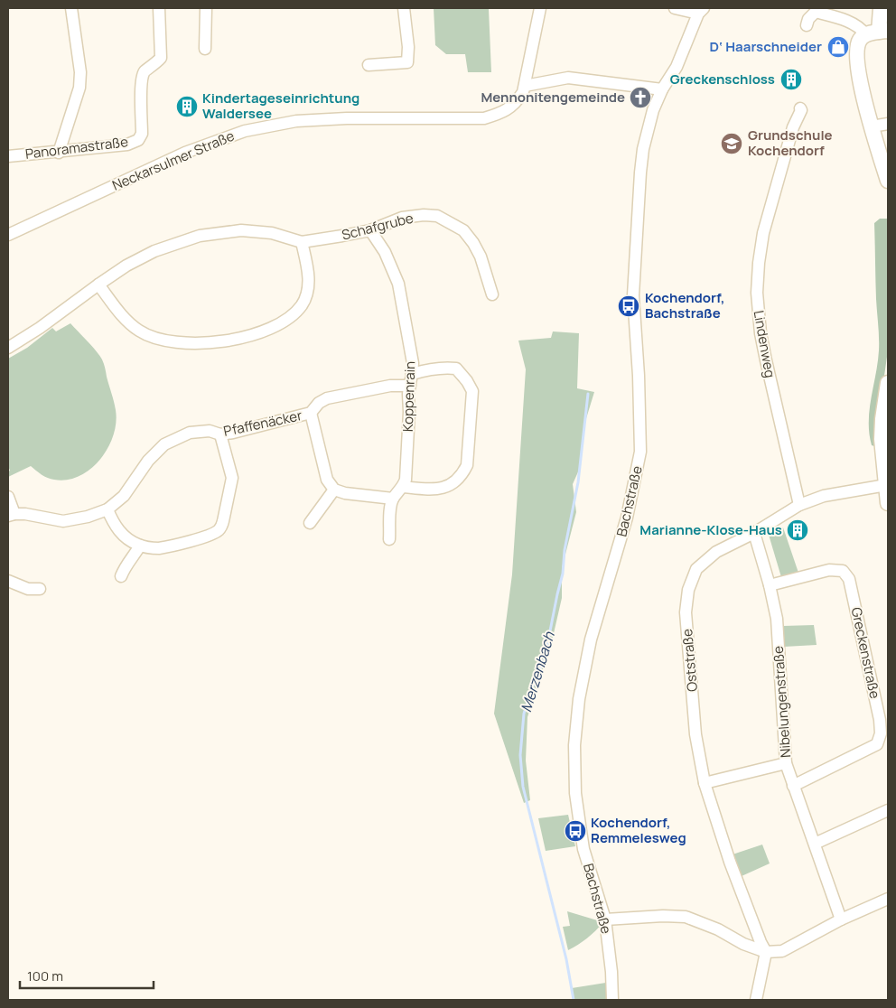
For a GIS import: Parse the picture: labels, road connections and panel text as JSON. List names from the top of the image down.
{
  "streets": {
    "street": [
      "Panoramastraße",
      "Neckarsulmer Straße",
      "Schafgrube",
      "Lindenweg",
      "Koppenrain",
      "Pfaffenäcker",
      "Bachstraße",
      "Greckenstraße",
      "Oststraße",
      "Nibelungenstraße"
    ]
  },
  "crossings": [
    ["Schafgrube", "Koppenrain"],
    ["Lindenweg", "Oststraße"],
    ["Koppenrain", "Pfaffenäcker"],
    ["Greckenstraße", "Nibelungenstraße"],
    ["Oststraße", "Nibelungenstraße"]
  ],
  "water": ["Merzenbach"],
  "places": {
    "shop": ["D‘ Haarschneider"],
    "building": ["Greckenschloss", "Kindertageseinrichtung Waldersee", "Marianne-Klose-Haus"],
    "church": ["Mennonitengemeinde"],
    "school or university": ["Grundschule Kochendorf"],
    "bus stop": ["Kochendorf, Bachstraße", "Kochendorf, Remmelesweg"]
  },
  "scale_bar": "100 m"
}
